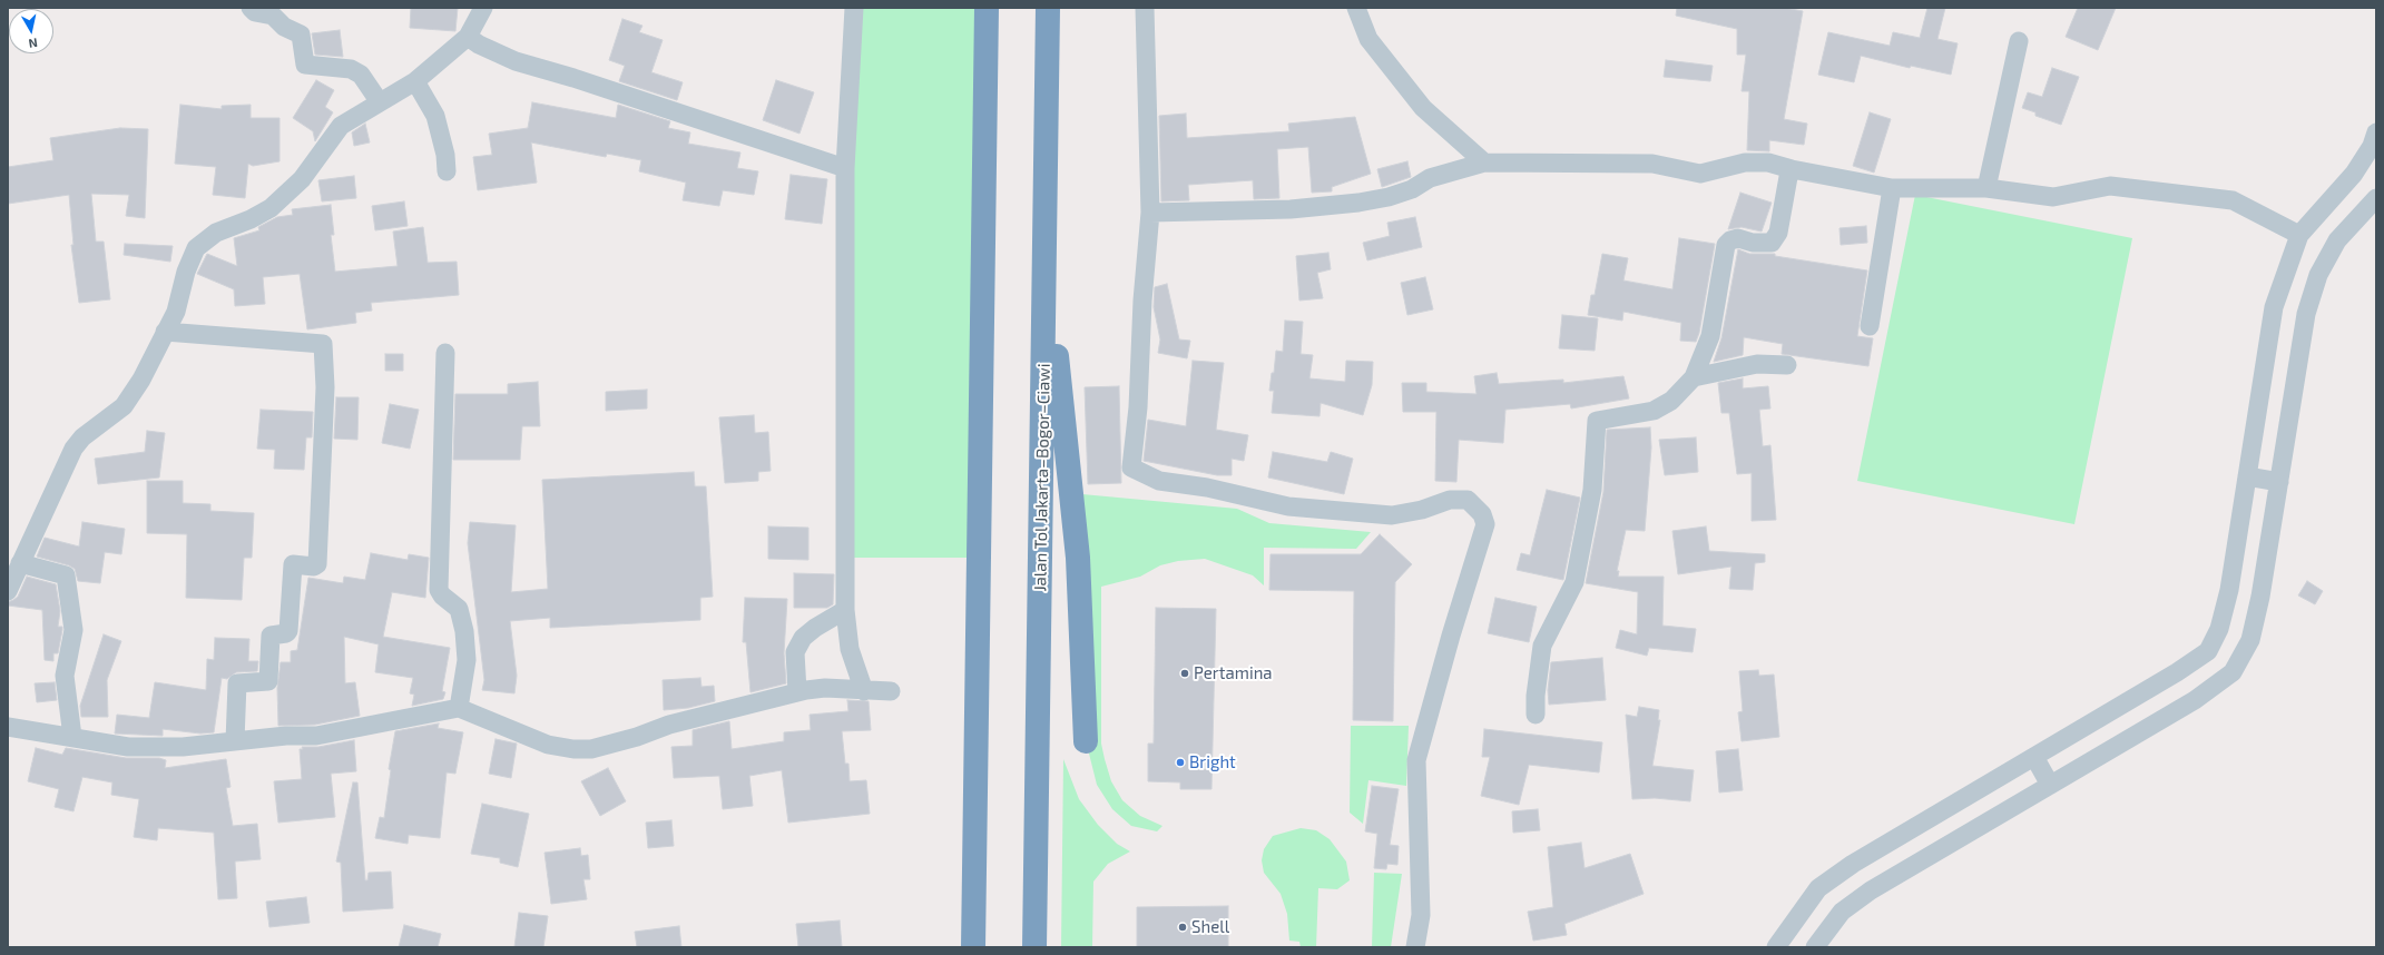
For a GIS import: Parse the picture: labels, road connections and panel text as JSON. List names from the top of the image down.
{
  "streets": {
    "highway": ["Jalan Tol Jakarta–Bogor–Ciawi"]
  },
  "places": ["Pertamina", "Bright", "Shell"],
  "north": "bottom"
}
